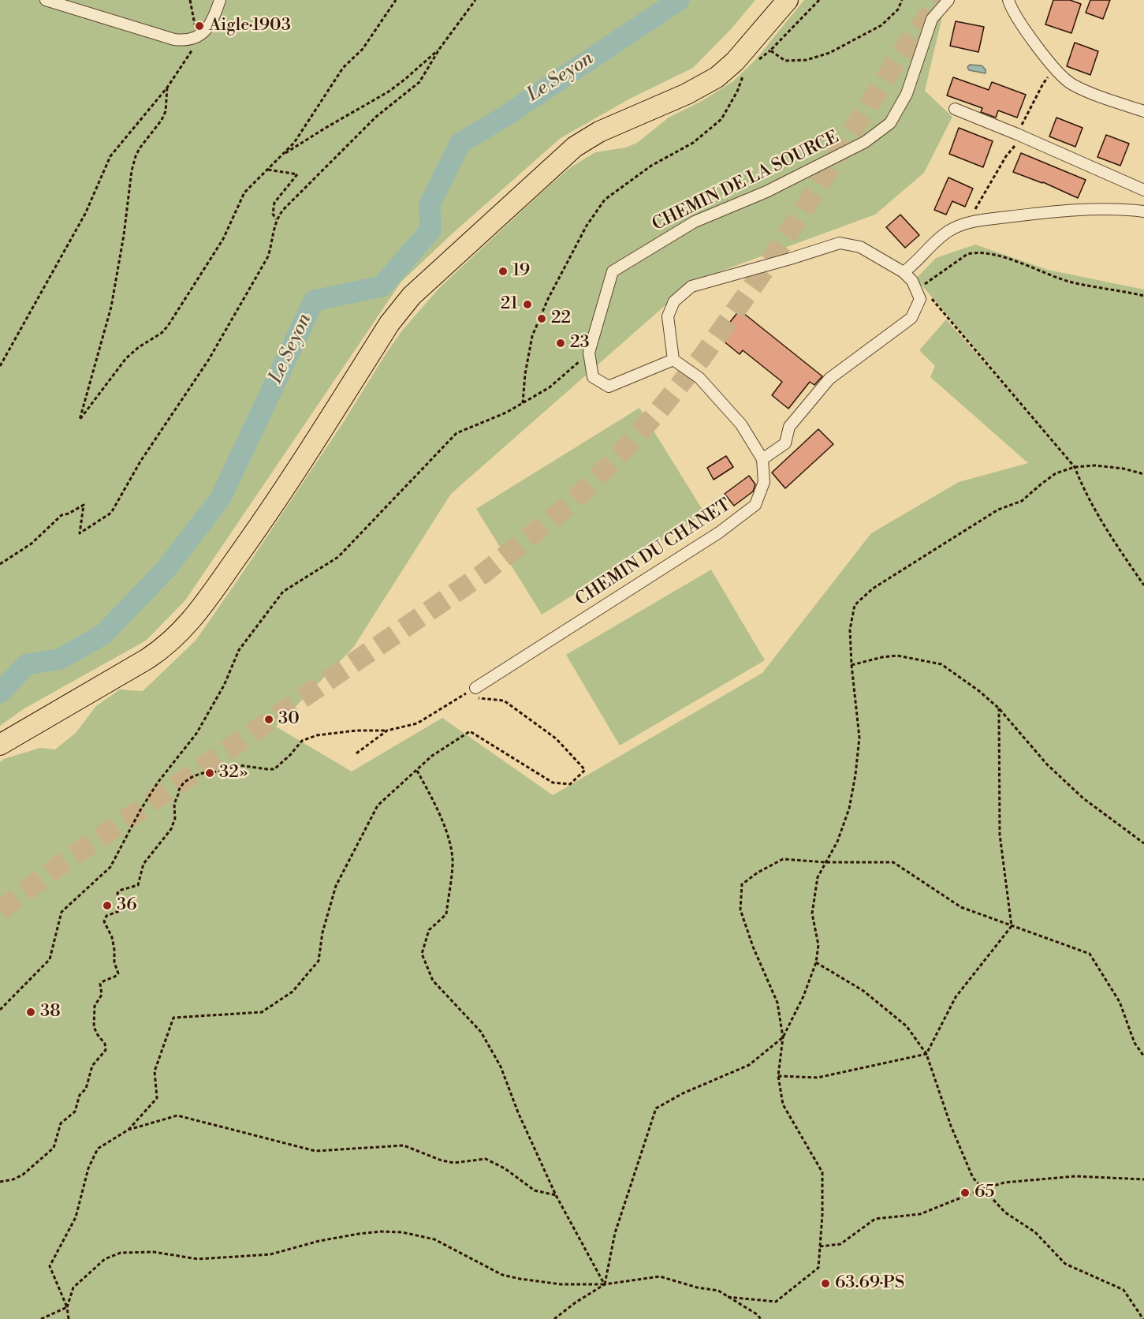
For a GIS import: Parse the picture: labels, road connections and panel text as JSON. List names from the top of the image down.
{
  "streets": {
    "street": ["CHEMIN DE LA SOURCE", "CHEMIN DU CHANET"]
  },
  "water": ["Le Seyon"],
  "places": [
    "Aigle·1903",
    "19",
    "21",
    "22",
    "23",
    "30",
    "32»",
    "36",
    "38",
    "65",
    "63.69·PS"
  ]
}
